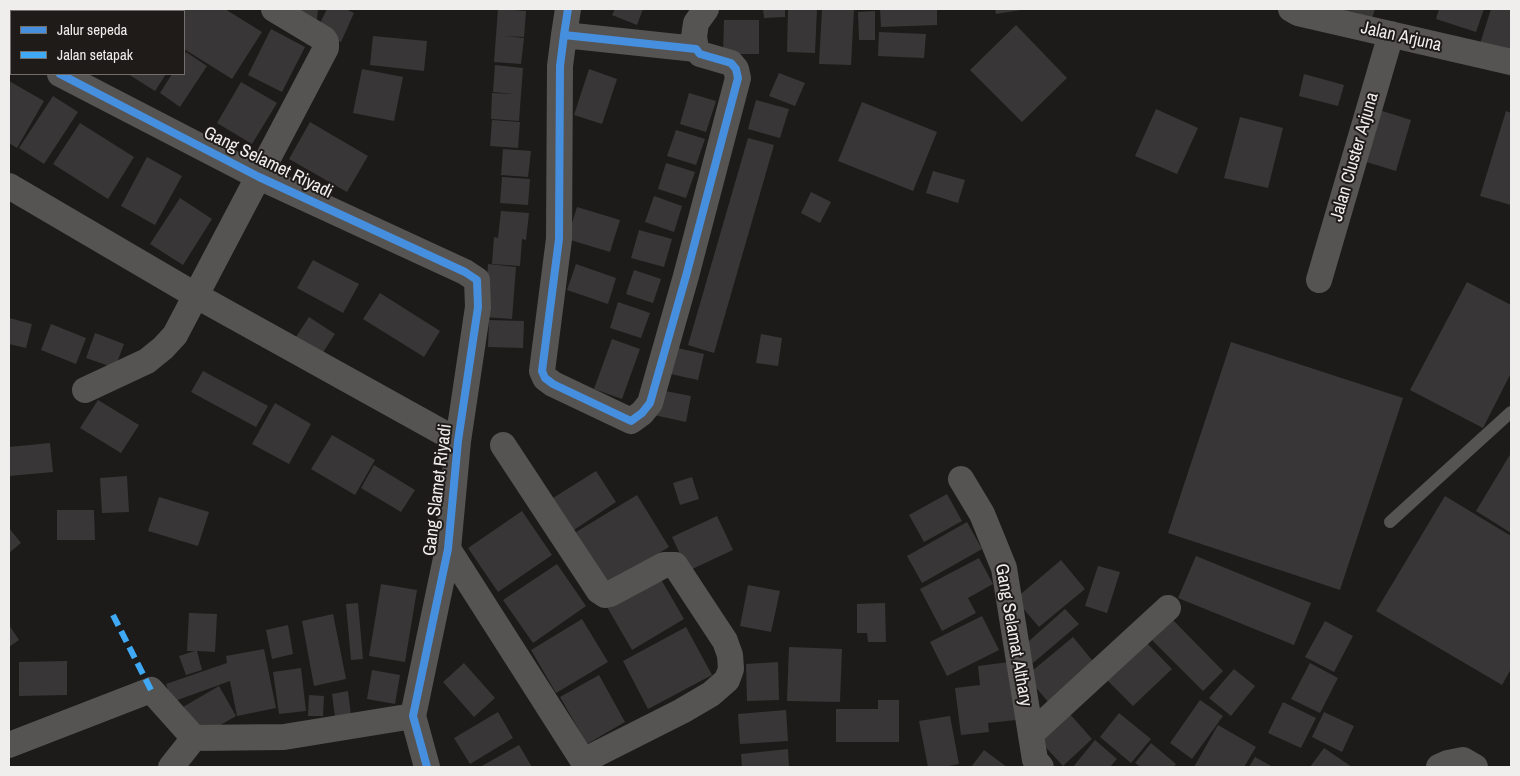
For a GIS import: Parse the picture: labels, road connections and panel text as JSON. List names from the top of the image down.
{
  "streets": {
    "street": [
      "Jalan Arjuna",
      "Jalan Cluster Arjuna",
      "Gang Selamet Riyadi",
      "Gang Slamet Riyadi",
      "Gang Selamat Althary"
    ]
  },
  "crossings": [
    ["Jalan Arjuna", "Jalan Cluster Arjuna"],
    ["Gang Selamet Riyadi", "Gang Slamet Riyadi"]
  ],
  "legend": ["Jalur sepeda", "Jalan setapak"]
}
